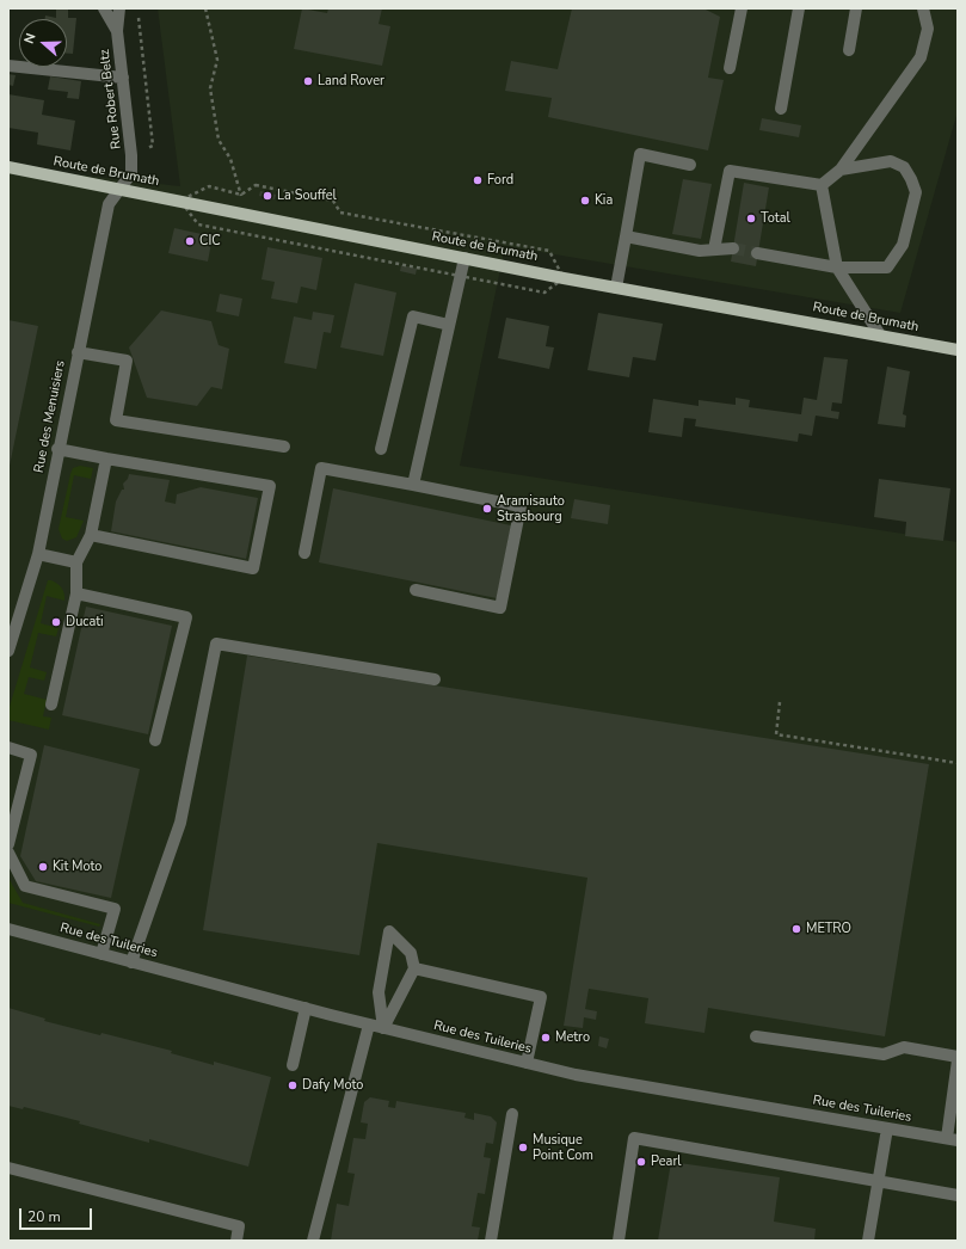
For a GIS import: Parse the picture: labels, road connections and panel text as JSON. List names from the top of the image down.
{
  "streets": {
    "main road": ["Route de Brumath"],
    "street": ["Rue Robert Beltz", "Rue des Menuisiers", "Rue des Tuileries"]
  },
  "crossings": [
    ["Rue Robert Beltz", "Route de Brumath"],
    ["Rue Robert Beltz", "Rue des Menuisiers"],
    ["Route de Brumath", "Rue des Menuisiers"]
  ],
  "places": [
    "Land Rover",
    "Ford",
    "La Souffel",
    "Kia",
    "Total",
    "CIC",
    "Aramisauto Strasbourg",
    "Ducati",
    "Kit Moto",
    "METRO",
    "Metro",
    "Dafy Moto",
    "Musique Point Com",
    "Pearl"
  ],
  "scale_bar": "20 m",
  "north": "left"
}
